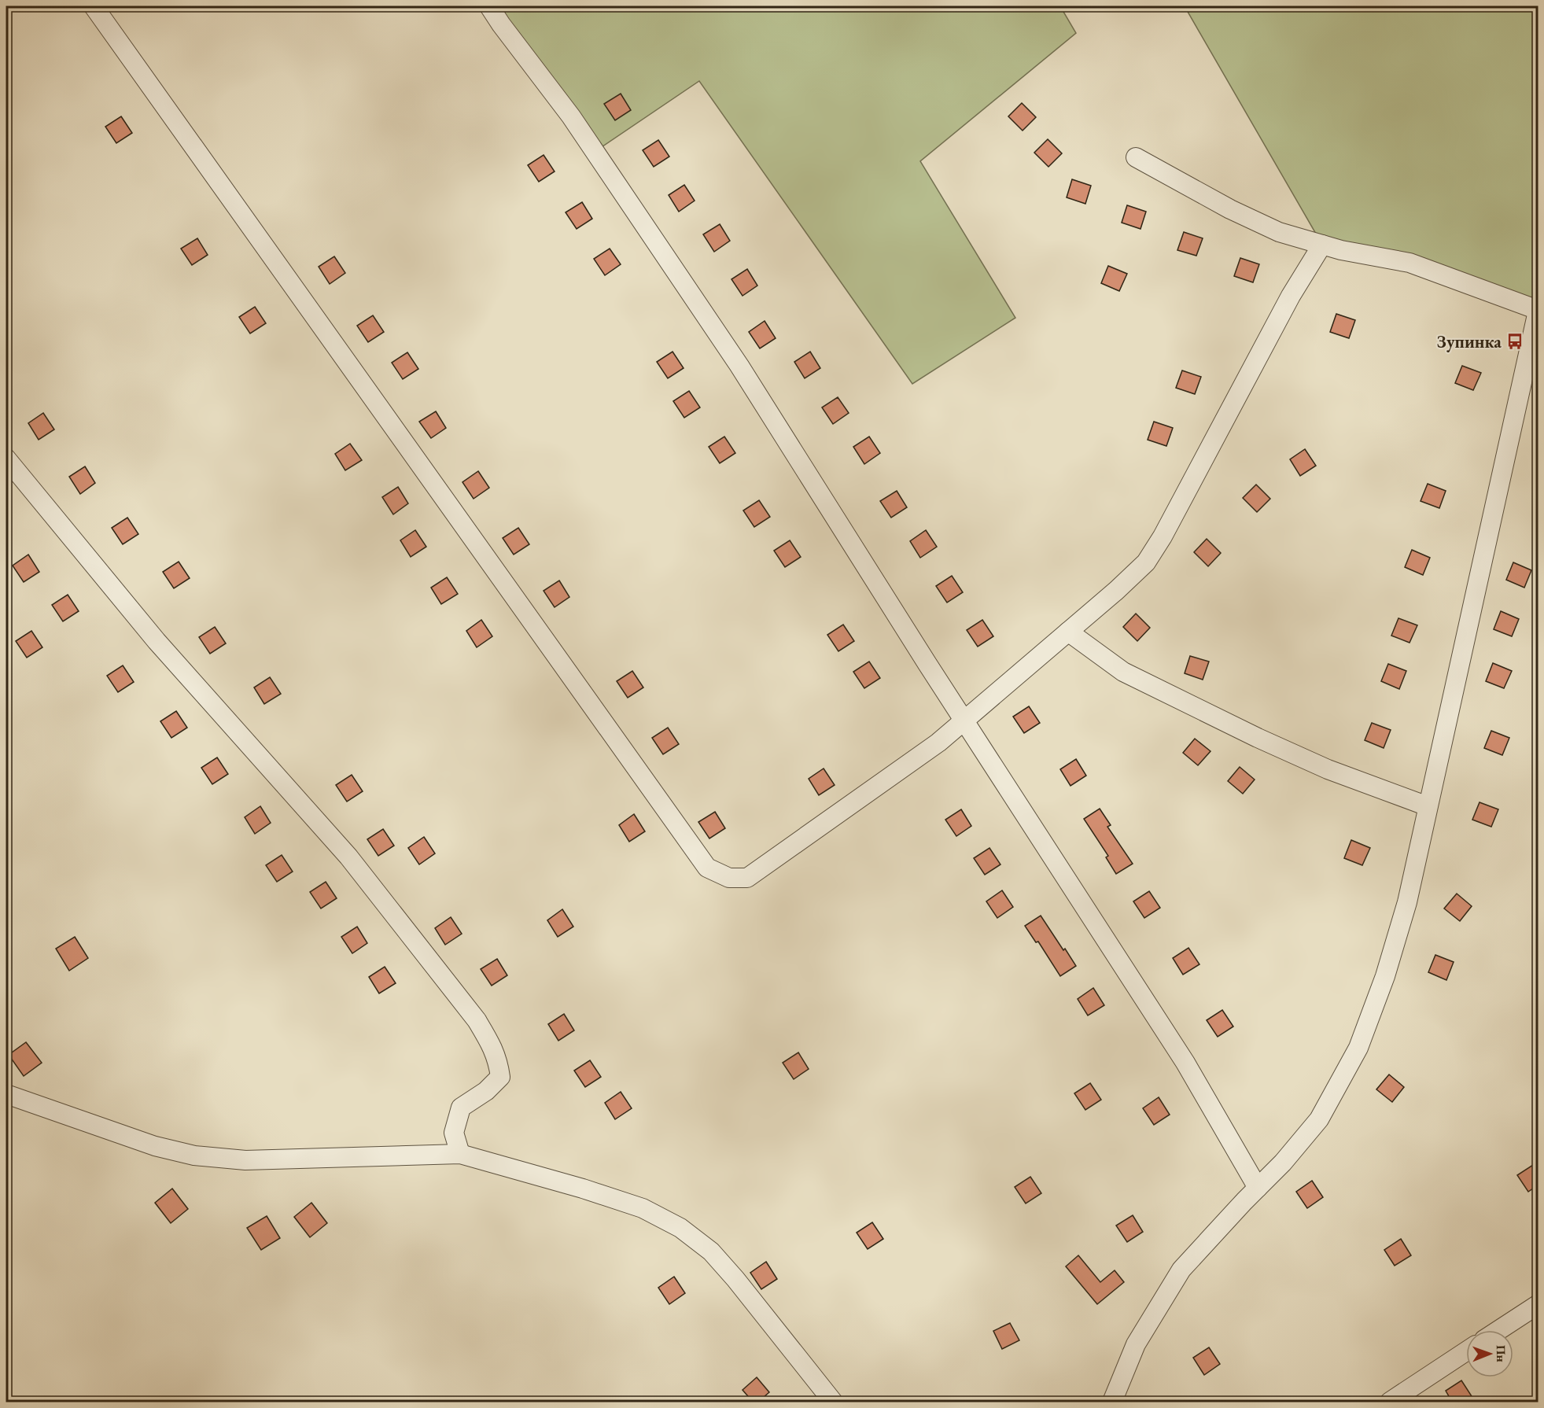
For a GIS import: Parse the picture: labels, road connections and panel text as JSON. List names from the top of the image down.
{
  "places": {
    "bus stop": ["Зупинка"]
  },
  "north": "right"
}
